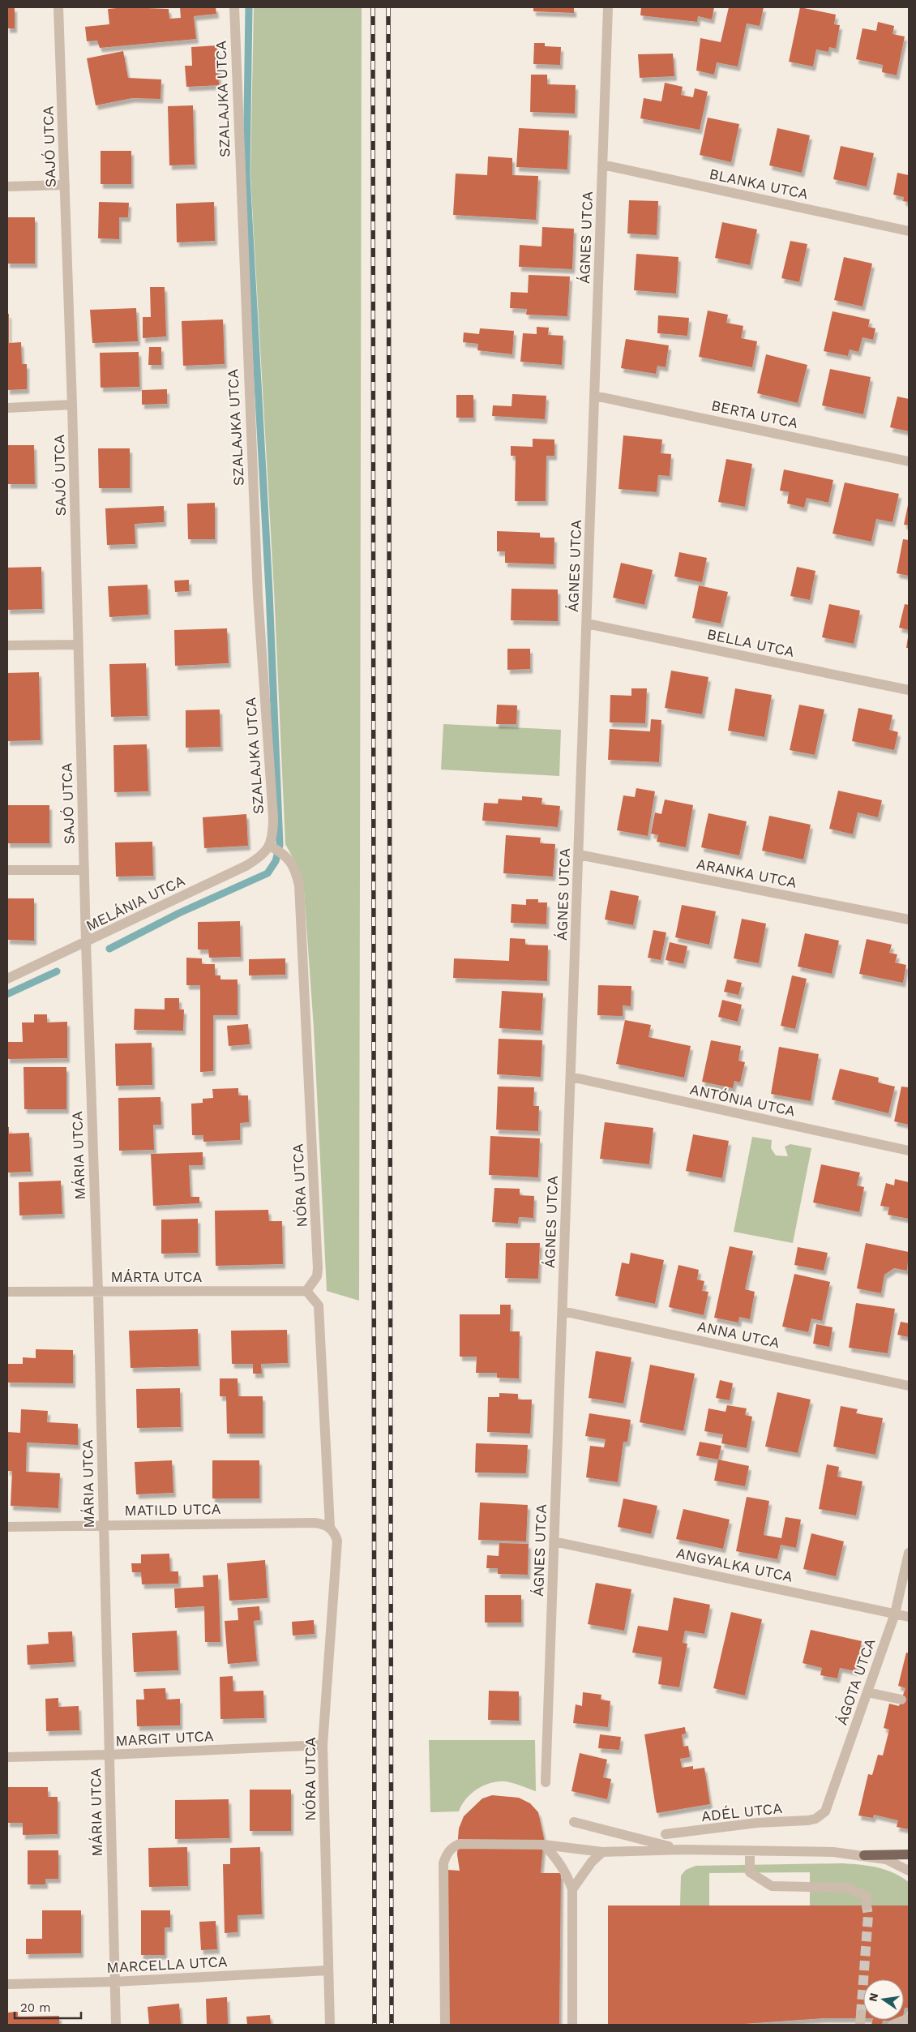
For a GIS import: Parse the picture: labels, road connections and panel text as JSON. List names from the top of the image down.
{
  "streets": {
    "street": [
      "SZALAJKA UTCA",
      "SAJÓ UTCA",
      "BLANKA UTCA",
      "ÁGNES UTCA",
      "BERTA UTCA",
      "BELLA UTCA",
      "ARANKA UTCA",
      "MELÁNIA UTCA",
      "ANTÓNIA UTCA",
      "MÁRIA UTCA",
      "NÓRA UTCA",
      "MÁRTA UTCA",
      "ANNA UTCA",
      "MATILD UTCA",
      "ANGYALKA UTCA",
      "ÁGOTA UTCA",
      "MARGIT UTCA",
      "ADÉL UTCA",
      "MARCELLA UTCA"
    ]
  },
  "crossings": [
    ["SZALAJKA UTCA", "MELÁNIA UTCA"],
    ["SZALAJKA UTCA", "NÓRA UTCA"],
    ["SAJÓ UTCA", "MELÁNIA UTCA"],
    ["SAJÓ UTCA", "MÁRIA UTCA"],
    ["BLANKA UTCA", "ÁGNES UTCA"],
    ["ÁGNES UTCA", "BERTA UTCA"],
    ["ÁGNES UTCA", "BELLA UTCA"],
    ["ÁGNES UTCA", "ARANKA UTCA"],
    ["ÁGNES UTCA", "ANTÓNIA UTCA"],
    ["ÁGNES UTCA", "ANNA UTCA"],
    ["ÁGNES UTCA", "ANGYALKA UTCA"],
    ["MELÁNIA UTCA", "MÁRIA UTCA"],
    ["MELÁNIA UTCA", "NÓRA UTCA"],
    ["MÁRIA UTCA", "MÁRTA UTCA"],
    ["MÁRIA UTCA", "MATILD UTCA"],
    ["MÁRIA UTCA", "MARGIT UTCA"],
    ["MÁRIA UTCA", "MARCELLA UTCA"],
    ["NÓRA UTCA", "MÁRTA UTCA"],
    ["NÓRA UTCA", "MATILD UTCA"],
    ["NÓRA UTCA", "MARGIT UTCA"],
    ["NÓRA UTCA", "MARCELLA UTCA"],
    ["ANGYALKA UTCA", "ÁGOTA UTCA"],
    ["ÁGOTA UTCA", "ADÉL UTCA"]
  ],
  "scale_bar": "20 m",
  "north": "left"
}
